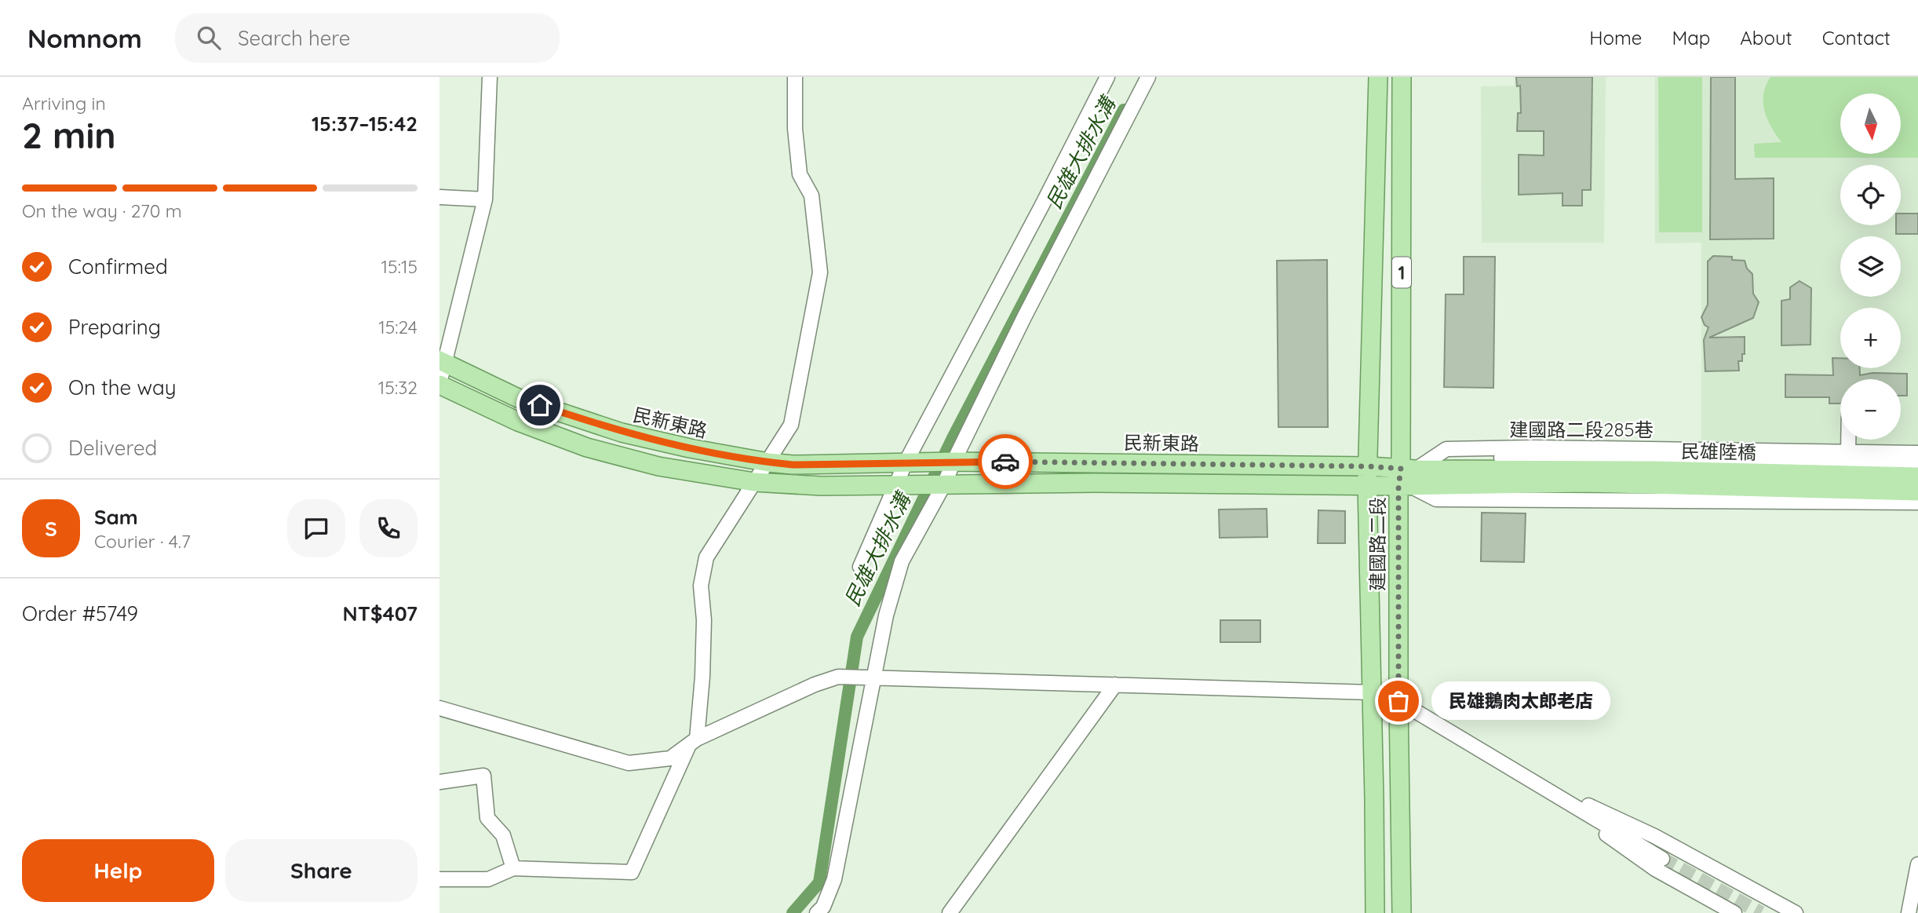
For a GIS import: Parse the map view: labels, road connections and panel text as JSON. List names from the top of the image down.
{
  "streets": {
    "main road": [
      "1",
      "民新東路",
      "民雄陸橋",
      "建國路二段"
    ],
    "street": ["建國路二段285巷"]
  },
  "crossings": [
    ["民新東路", "建國路二段285巷"],
    ["民新東路", "建國路二段"],
    ["建國路二段285巷", "建國路二段"]
  ],
  "water": ["民雄大排水溝"],
  "places": ["民雄鵝肉太郎老店"],
  "north": "bottom",
  "page": {
    "header": "Nomnom",
    "search": "Search here",
    "nav": [
      "Home",
      "Map",
      "About",
      "Contact"
    ],
    "heading": ["2 min", "Arriving in", "15:37–15:42"],
    "panel": [
      "Sam",
      "Courier · 4.7",
      "Order #5749",
      "NT$407"
    ],
    "map_buttons": ["+", "−"],
    "bar": "On the way · 270 m",
    "list": [
      ["Confirmed", "15:15"],
      ["Preparing", "15:24"],
      ["On the way", "15:32"],
      "Delivered"
    ],
    "round": "S",
    "bubble": "民雄鵝肉太郎老店",
    "buttons": ["Help", "Share"]
  }
}
